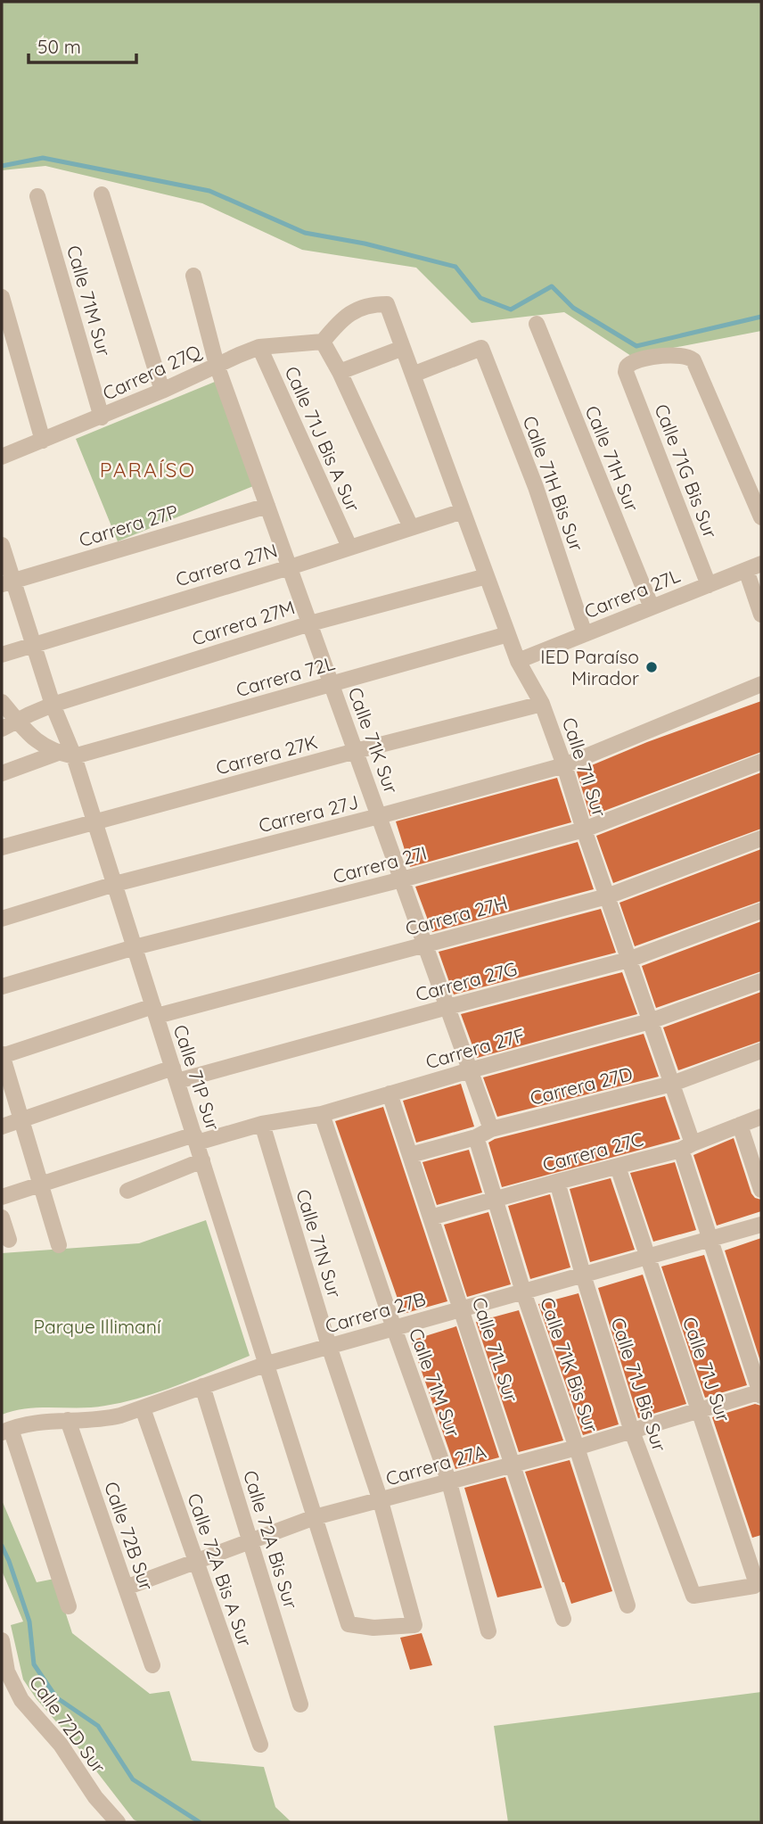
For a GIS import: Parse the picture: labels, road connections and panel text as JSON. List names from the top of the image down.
{
  "streets": {
    "street": [
      "Calle 71M Sur",
      "Carrera 27Q",
      "Calle 71J Bis A Sur",
      "Calle 71H Sur",
      "Calle 71G Bis Sur",
      "Calle 71H Bis Sur",
      "Carrera 27P",
      "Carrera 27N",
      "Carrera 27L",
      "Carrera 27M",
      "Carrera 72L",
      "Calle 71K Sur",
      "Carrera 27K",
      "Calle 71I Sur",
      "Carrera 27J",
      "Carrera 27I",
      "Carrera 27H",
      "Carrera 27G",
      "Carrera 27F",
      "Calle 71P Sur",
      "Carrera 27D",
      "Carrera 27C",
      "Calle 71N Sur",
      "Carrera 27B",
      "Calle 71L Sur",
      "Calle 71K Bis Sur",
      "Calle 71J Sur",
      "Calle 71J Bis Sur",
      "Carrera 27A",
      "Calle 72B Sur",
      "Calle 72A Bis Sur",
      "Calle 72A Bis A Sur",
      "Calle 72D Sur"
    ]
  },
  "crossings": [
    ["Calle 71M Sur", "Carrera 27Q"],
    ["Calle 71M Sur", "Carrera 27F"],
    ["Calle 71M Sur", "Carrera 27B"],
    ["Calle 71M Sur", "Carrera 27A"],
    ["Carrera 27Q", "Calle 71J Bis A Sur"],
    ["Carrera 27Q", "Calle 71K Sur"],
    ["Carrera 27Q", "Calle 71I Sur"],
    ["Calle 71J Bis A Sur", "Carrera 27N"],
    ["Calle 71H Sur", "Carrera 27L"],
    ["Calle 71G Bis Sur", "Carrera 27L"],
    ["Calle 71H Bis Sur", "Carrera 27L"],
    ["Calle 71H Bis Sur", "Calle 71I Sur"],
    ["Carrera 27P", "Calle 71K Sur"],
    ["Carrera 27P", "Calle 71P Sur"],
    ["Carrera 27N", "Calle 71K Sur"],
    ["Carrera 27N", "Calle 71I Sur"],
    ["Carrera 27N", "Calle 71P Sur"],
    ["Carrera 27L", "Calle 71I Sur"],
    ["Carrera 27M", "Calle 71K Sur"],
    ["Carrera 27M", "Calle 71I Sur"],
    ["Carrera 27M", "Calle 71P Sur"],
    ["Carrera 72L", "Calle 71K Sur"],
    ["Carrera 72L", "Calle 71I Sur"],
    ["Carrera 72L", "Calle 71P Sur"],
    ["Calle 71K Sur", "Carrera 27K"],
    ["Calle 71K Sur", "Carrera 27J"],
    ["Calle 71K Sur", "Carrera 27I"],
    ["Calle 71K Sur", "Carrera 27H"],
    ["Calle 71K Sur", "Carrera 27G"],
    ["Calle 71K Sur", "Carrera 27F"],
    ["Calle 71K Sur", "Carrera 27D"],
    ["Carrera 27K", "Calle 71I Sur"],
    ["Carrera 27K", "Calle 71P Sur"],
    ["Calle 71I Sur", "Carrera 27J"],
    ["Calle 71I Sur", "Carrera 27I"],
    ["Calle 71I Sur", "Carrera 27H"],
    ["Calle 71I Sur", "Carrera 27G"],
    ["Calle 71I Sur", "Carrera 27F"],
    ["Calle 71I Sur", "Carrera 27D"],
    ["Calle 71I Sur", "Carrera 27C"],
    ["Calle 71I Sur", "Carrera 27B"],
    ["Calle 71I Sur", "Carrera 27A"],
    ["Carrera 27J", "Calle 71P Sur"],
    ["Carrera 27I", "Calle 71P Sur"],
    ["Carrera 27H", "Calle 71P Sur"],
    ["Carrera 27G", "Calle 71P Sur"],
    ["Carrera 27F", "Calle 71P Sur"],
    ["Carrera 27F", "Calle 71N Sur"],
    ["Carrera 27F", "Calle 71L Sur"],
    ["Calle 71P Sur", "Calle 71N Sur"],
    ["Calle 71P Sur", "Carrera 27B"],
    ["Calle 71P Sur", "Carrera 27A"],
    ["Carrera 27D", "Calle 71L Sur"],
    ["Carrera 27D", "Calle 71K Bis Sur"],
    ["Carrera 27C", "Calle 71L Sur"],
    ["Carrera 27C", "Calle 71K Bis Sur"],
    ["Carrera 27C", "Calle 71J Sur"],
    ["Carrera 27C", "Calle 71J Bis Sur"],
    ["Calle 71N Sur", "Carrera 27B"],
    ["Calle 71N Sur", "Carrera 27A"],
    ["Carrera 27B", "Calle 71L Sur"],
    ["Carrera 27B", "Calle 71K Bis Sur"],
    ["Carrera 27B", "Calle 71J Sur"],
    ["Carrera 27B", "Calle 71J Bis Sur"],
    ["Carrera 27B", "Calle 72B Sur"],
    ["Carrera 27B", "Calle 72A Bis Sur"],
    ["Carrera 27B", "Calle 72A Bis A Sur"],
    ["Calle 71L Sur", "Carrera 27A"],
    ["Calle 71K Bis Sur", "Carrera 27A"],
    ["Calle 71J Sur", "Calle 71J Bis Sur"],
    ["Calle 71J Sur", "Carrera 27A"],
    ["Calle 71J Bis Sur", "Carrera 27A"],
    ["Carrera 27A", "Calle 72B Sur"],
    ["Carrera 27A", "Calle 72A Bis Sur"],
    ["Carrera 27A", "Calle 72A Bis A Sur"]
  ],
  "districts": ["PARAÍSO"],
  "parks": ["Parque Illimaní"],
  "places": ["IED Paraíso Mirador"],
  "scale_bar": "50 m"
}
